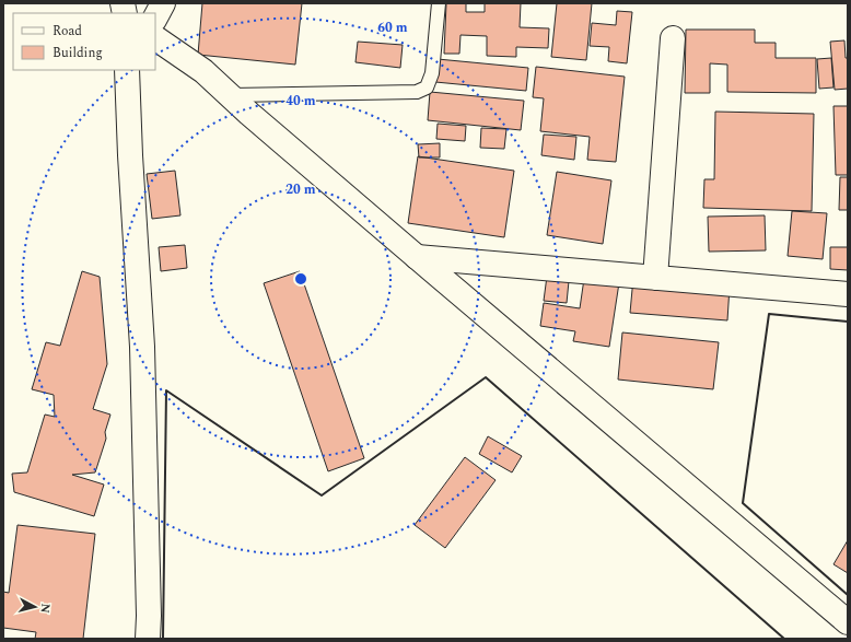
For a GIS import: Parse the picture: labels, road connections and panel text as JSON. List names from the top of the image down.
{
  "legend": ["Road", "Building"],
  "north": "right",
  "rings": ["60 m", "40 m", "20 m"]
}
